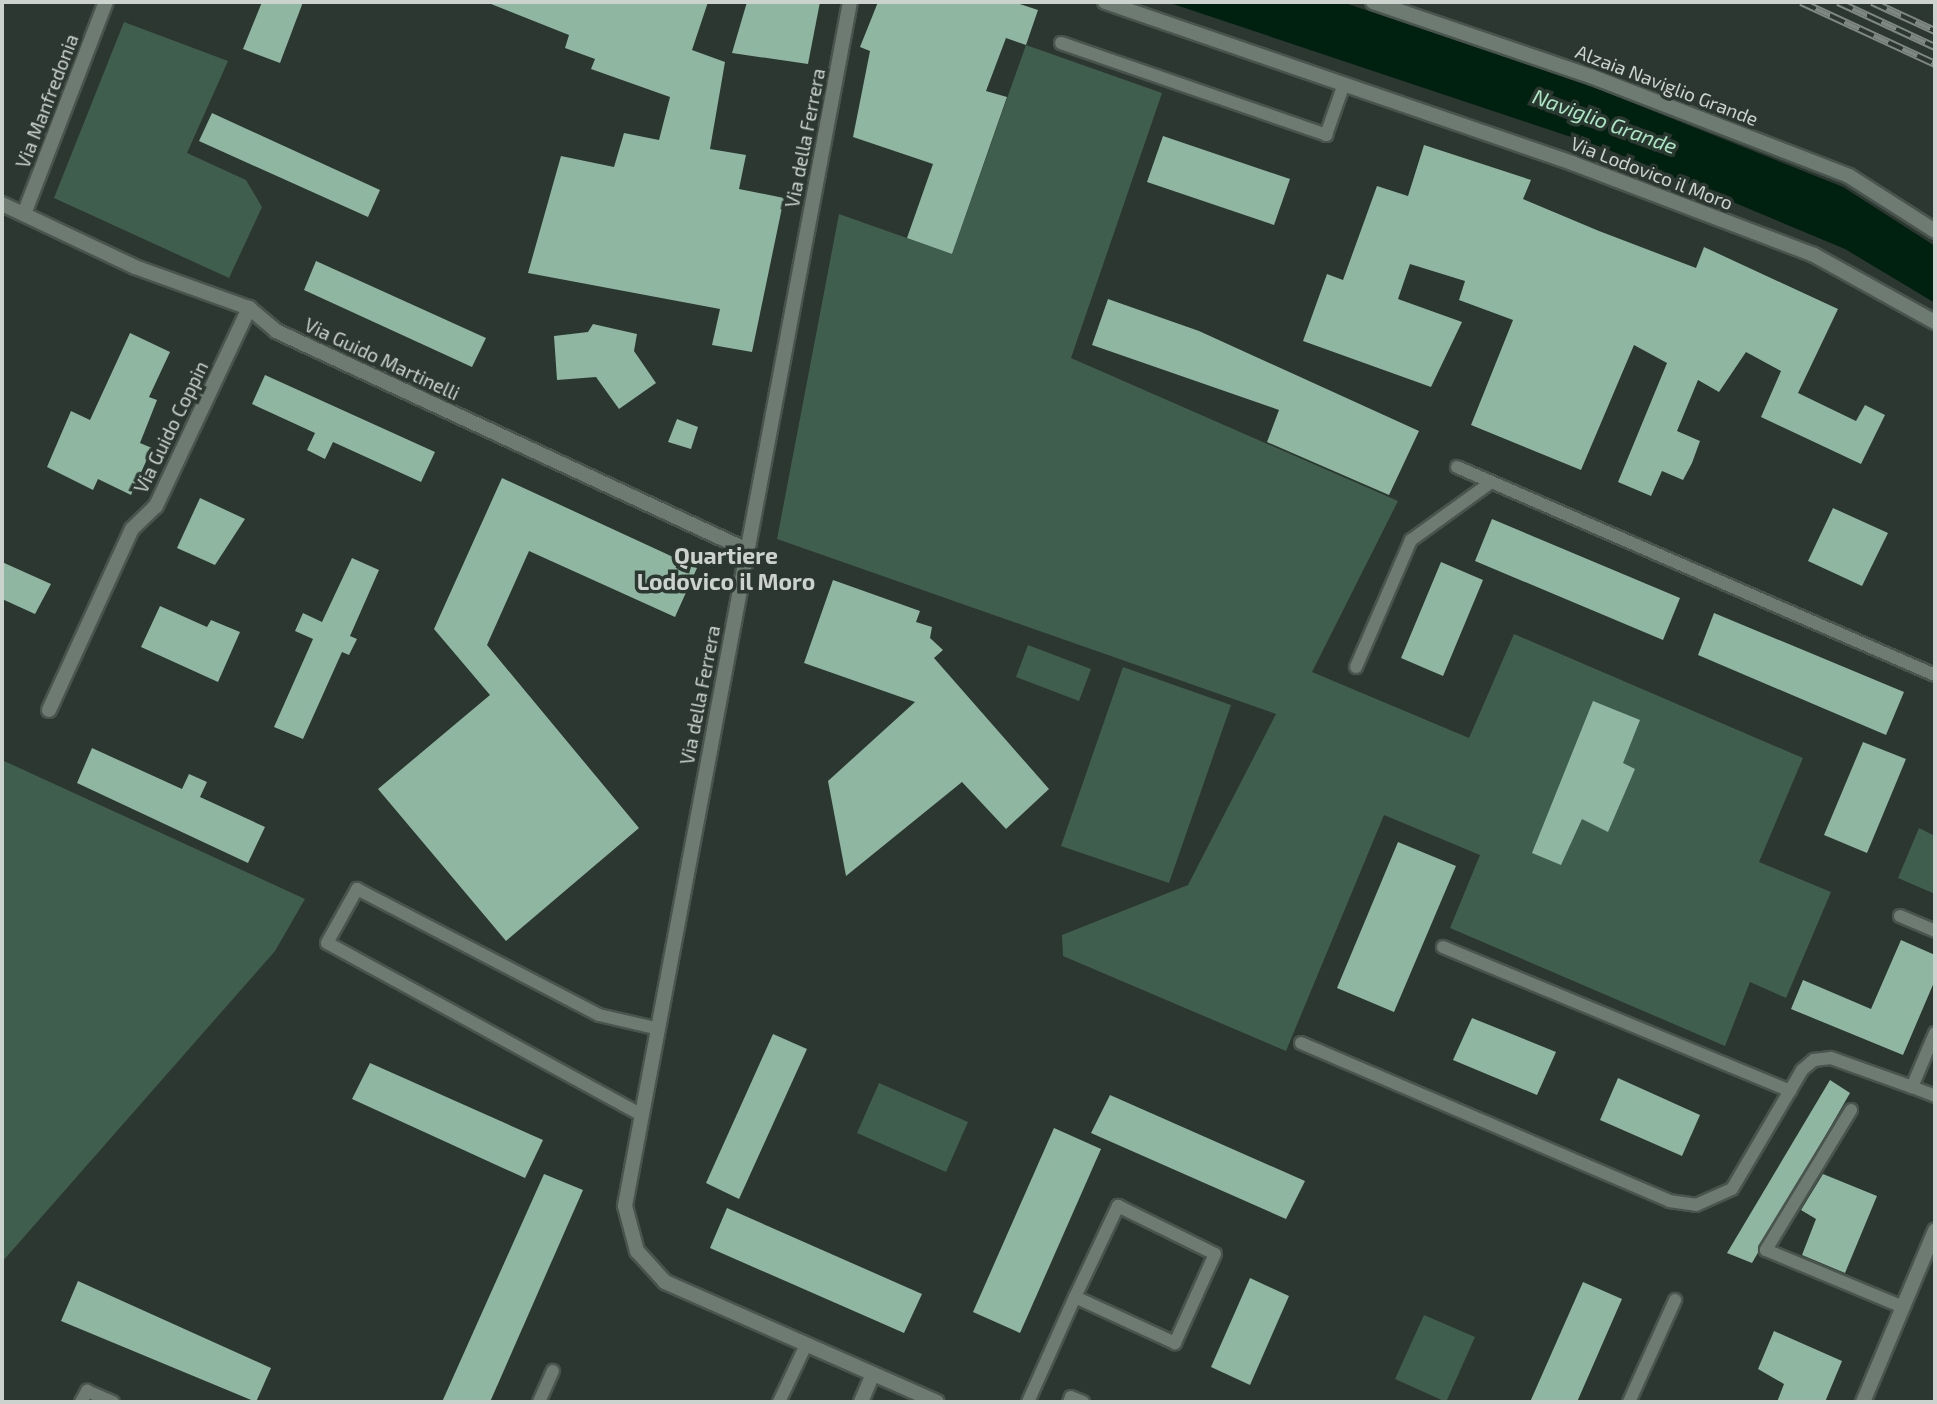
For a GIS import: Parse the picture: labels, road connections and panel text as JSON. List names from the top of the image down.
{
  "streets": {
    "street": [
      "Alzaia Naviglio Grande",
      "Via Manfredonia",
      "Via della Ferrera",
      "Via Lodovico il Moro",
      "Via Guido Martinelli",
      "Via Guido Coppin"
    ]
  },
  "crossings": [
    ["Via Manfredonia", "Via Guido Martinelli"],
    ["Via della Ferrera", "Via Guido Martinelli"],
    ["Via Guido Martinelli", "Via Guido Coppin"]
  ],
  "districts": ["Quartiere Lodovico il Moro"],
  "water": ["Naviglio Grande"]
}
